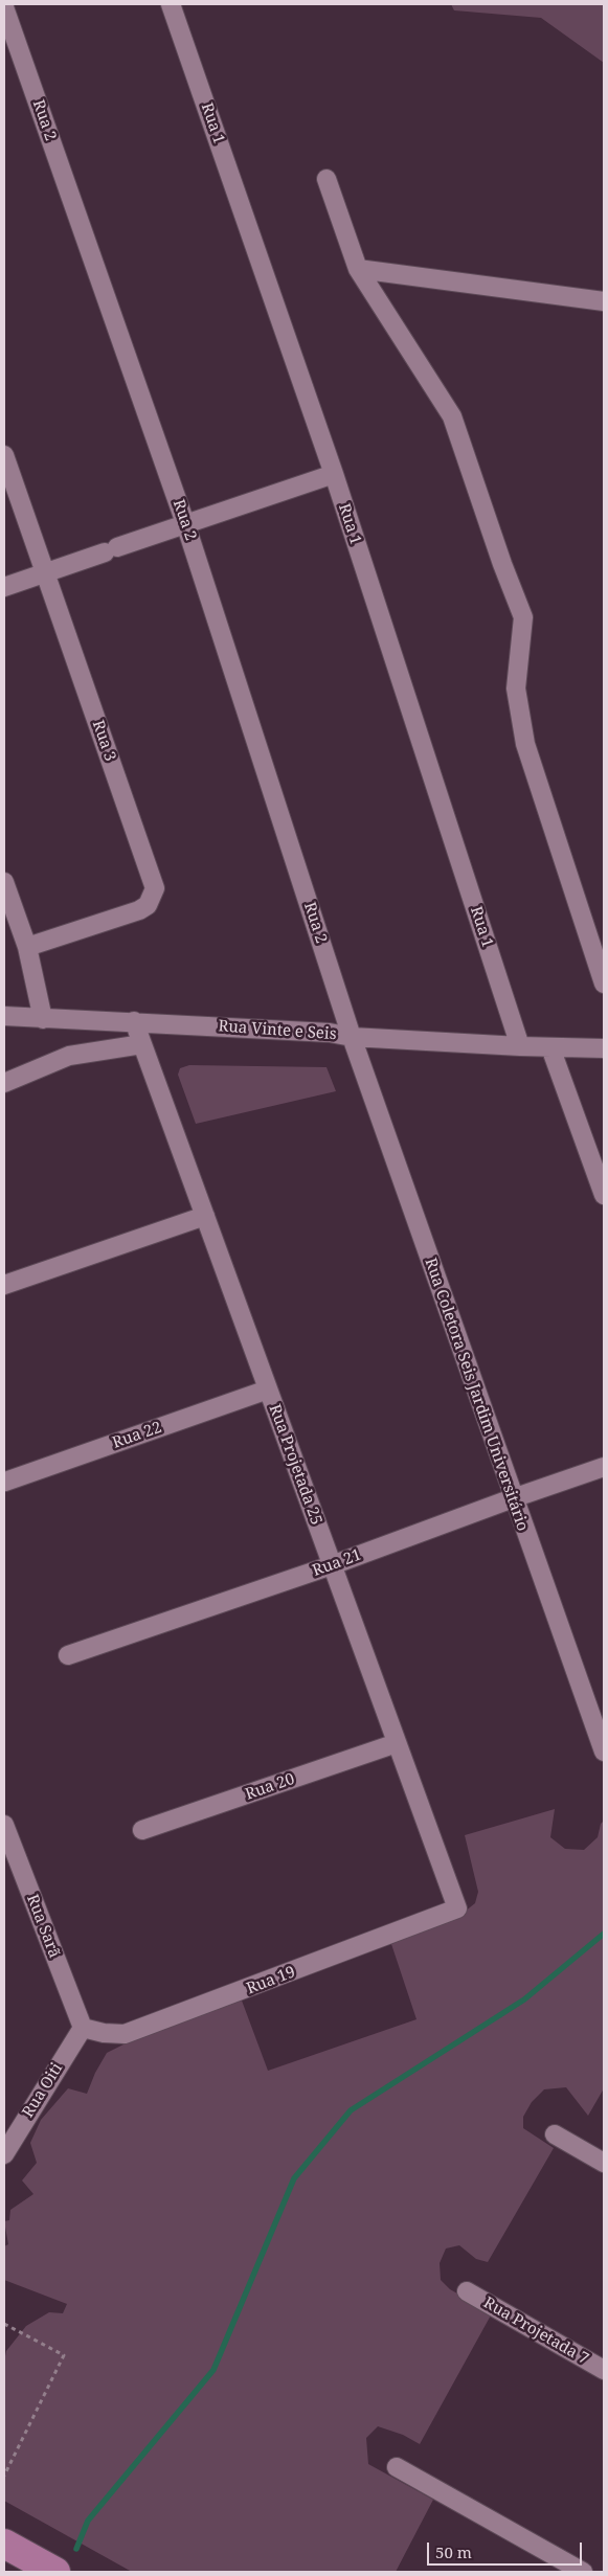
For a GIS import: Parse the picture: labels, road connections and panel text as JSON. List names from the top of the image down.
{
  "streets": {
    "street": [
      "Rua 2",
      "Rua 1",
      "Rua 3",
      "Rua Vinte e Seis",
      "Rua Coletora Seis Jardim Universitário",
      "Rua 22",
      "Rua Projetada 25",
      "Rua 21",
      "Rua 20",
      "Rua Sarã",
      "Rua 19",
      "Rua Oiti",
      "Rua Projetada 7"
    ]
  },
  "crossings": [
    ["Rua 2", "Rua Vinte e Seis"],
    ["Rua 2", "Rua Coletora Seis Jardim Universitário"],
    ["Rua 1", "Rua Vinte e Seis"],
    ["Rua Vinte e Seis", "Rua Coletora Seis Jardim Universitário"],
    ["Rua Vinte e Seis", "Rua Projetada 25"],
    ["Rua Coletora Seis Jardim Universitário", "Rua 21"],
    ["Rua 22", "Rua Projetada 25"],
    ["Rua Projetada 25", "Rua 21"],
    ["Rua Projetada 25", "Rua 20"],
    ["Rua Projetada 25", "Rua 19"],
    ["Rua Sarã", "Rua 19"],
    ["Rua Sarã", "Rua Oiti"],
    ["Rua 19", "Rua Oiti"]
  ],
  "scale_bar": "50 m"
}
